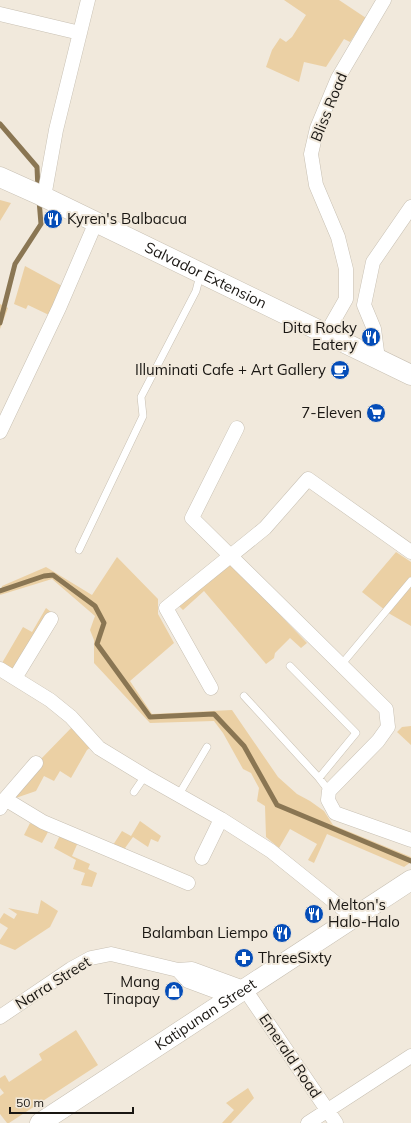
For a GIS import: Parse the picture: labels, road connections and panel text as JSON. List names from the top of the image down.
{
  "streets": {
    "main road": ["Salvador Extension", "Katipunan Street"],
    "street": ["Bliss Road", "Narra Street", "Emerald Road"]
  },
  "crossings": [
    ["Bliss Road", "Salvador Extension"],
    ["Narra Street", "Katipunan Street"],
    ["Narra Street", "Emerald Road"],
    ["Katipunan Street", "Emerald Road"]
  ],
  "places": {
    "restaurant": [
      "Kyren's Balbacua",
      "Dita Rocky Eatery",
      "Melton's Halo-Halo",
      "Balamban Liempo"
    ],
    "cafe": ["Illuminati Cafe + Art Gallery"],
    "supermarket": ["7-Eleven"],
    "pharmacy": ["ThreeSixty"],
    "shop": ["Mang Tinapay"]
  },
  "scale_bar": "50 m"
}
